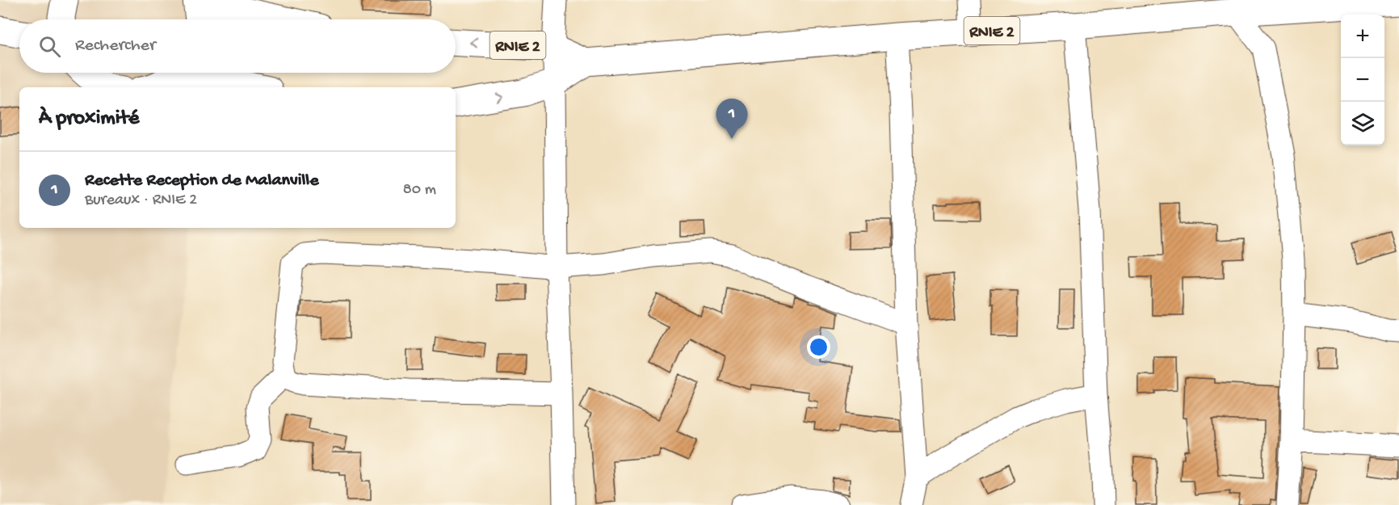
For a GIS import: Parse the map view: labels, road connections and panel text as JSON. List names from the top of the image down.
{
  "streets": {
    "main road": ["RNIE 2"]
  },
  "page": {
    "map_buttons": ["+", "−"],
    "search": "Rechercher",
    "heading": "À proximité",
    "pins": "1",
    "list": [
      {
        "mark": "1",
        "name": "Recette Reception de Malanville",
        "note": "Bureaux · RNIE 2",
        "value": "80 m"
      }
    ]
  }
}
